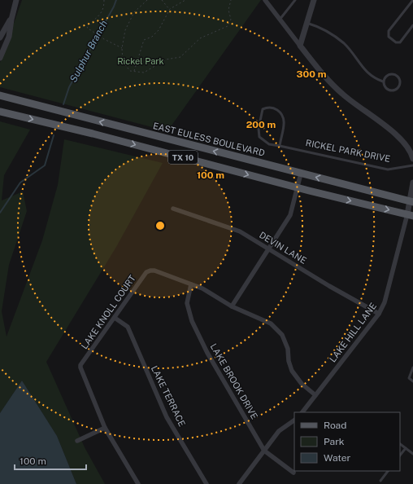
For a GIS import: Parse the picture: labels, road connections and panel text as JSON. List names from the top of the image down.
{
  "streets": {
    "main road": ["EAST EULESS BOULEVARD", "TX 10"],
    "street": [
      "DEVIN LANE",
      "LAKE KNOLL COURT",
      "LAKE HILL LANE",
      "LAKE BROOK DRIVE",
      "LAKE TERRACE"
    ],
    "lane": ["RICKEL PARK DRIVE"]
  },
  "crossings": [
    ["TX 10", "LAKE HILL LANE"],
    ["DEVIN LANE", "LAKE HILL LANE"],
    ["LAKE KNOLL COURT", "LAKE BROOK DRIVE"],
    ["LAKE KNOLL COURT", "LAKE TERRACE"]
  ],
  "water": ["Sulphur Branch"],
  "parks": ["Rickel Park"],
  "legend": ["Road", "Park", "Water"],
  "scale_bar": "100 m",
  "rings": ["300 m", "200 m", "100 m"]
}
